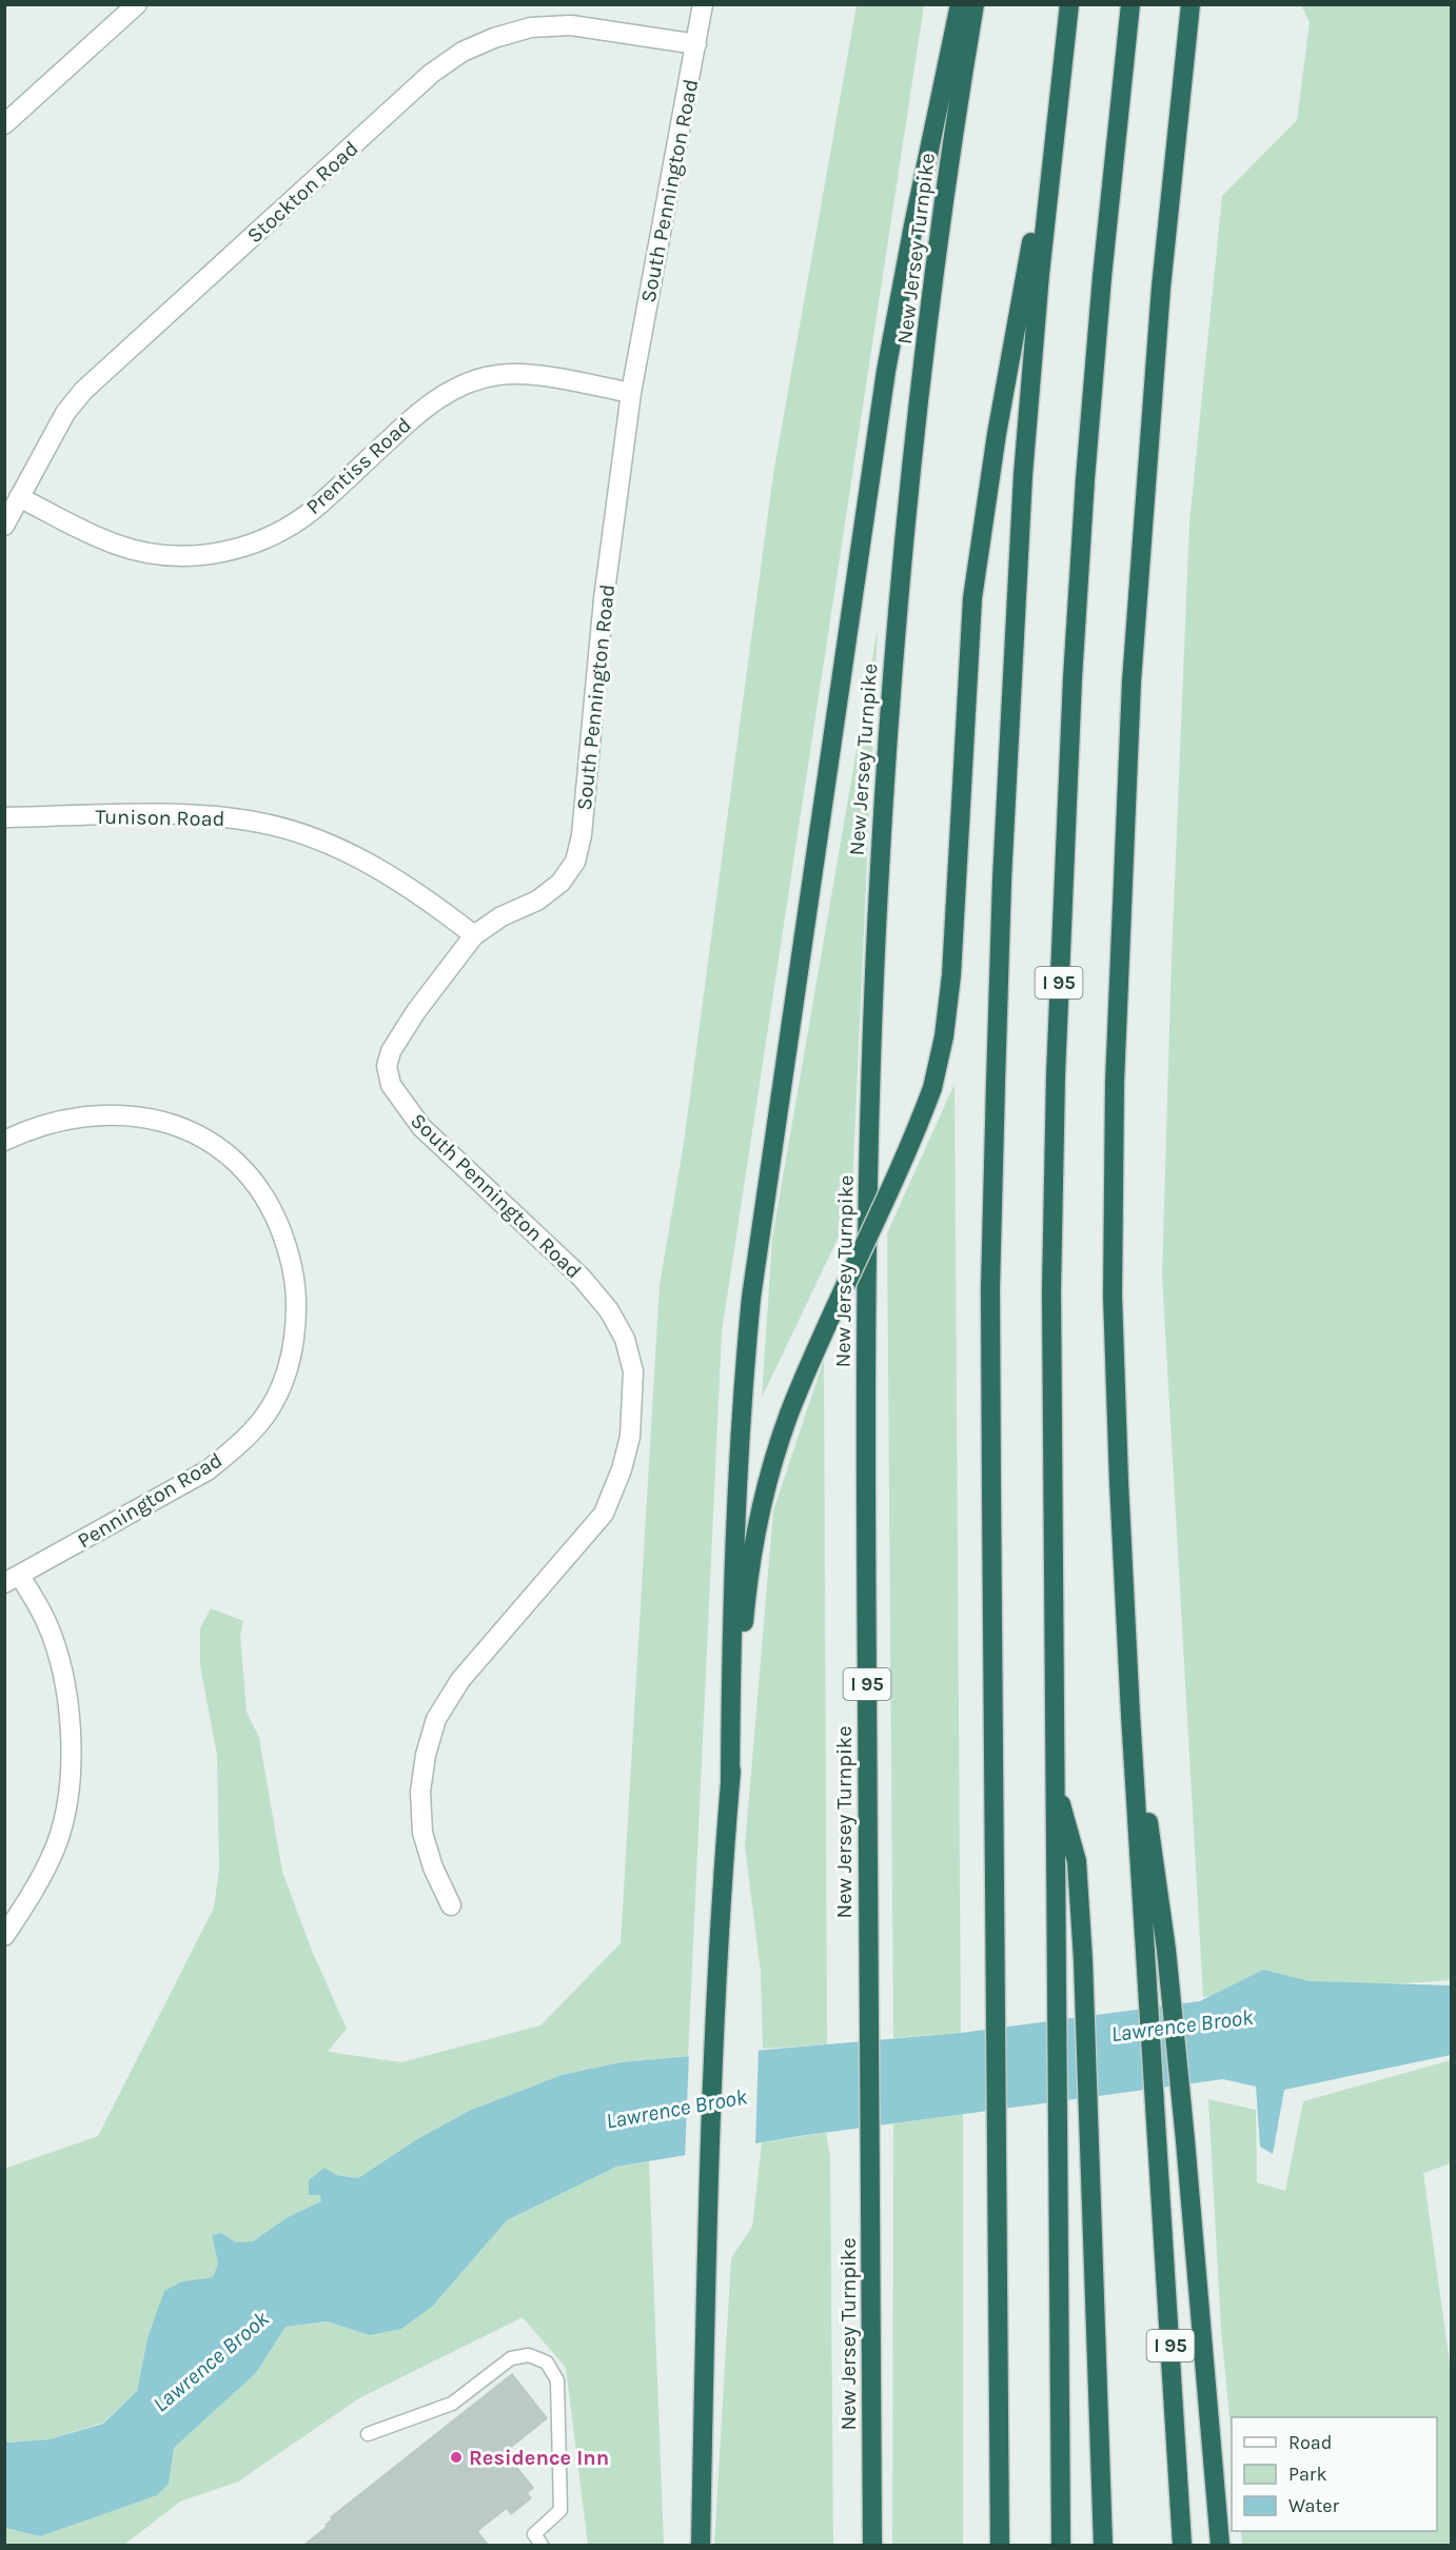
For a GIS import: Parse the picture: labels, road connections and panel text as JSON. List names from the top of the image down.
{
  "streets": {
    "highway": ["New Jersey Turnpike", "I 95"],
    "street": [
      "South Pennington Road",
      "Stockton Road",
      "Prentiss Road",
      "Tunison Road",
      "Pennington Road"
    ]
  },
  "crossings": [
    ["South Pennington Road", "Stockton Road"],
    ["South Pennington Road", "Prentiss Road"],
    ["South Pennington Road", "Tunison Road"],
    ["Stockton Road", "Prentiss Road"]
  ],
  "water": ["Lawrence Brook"],
  "places": ["Residence Inn"],
  "legend": ["Road", "Park", "Water"]
}
